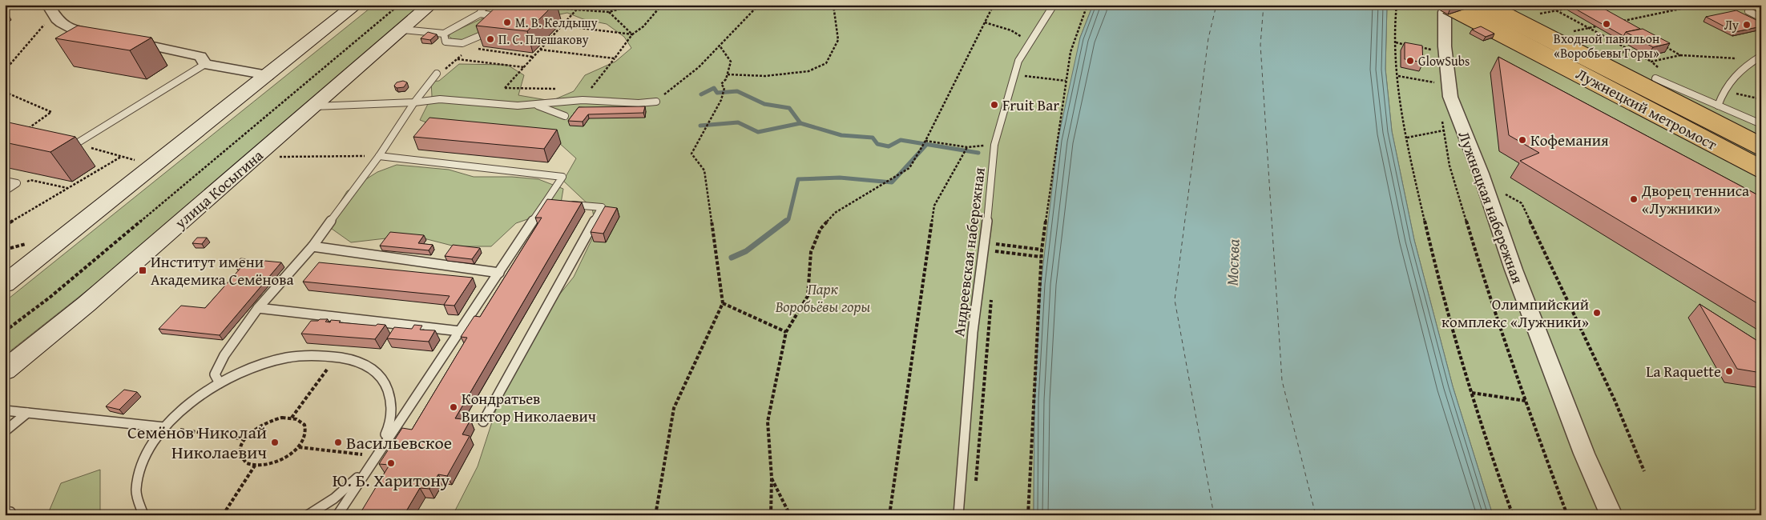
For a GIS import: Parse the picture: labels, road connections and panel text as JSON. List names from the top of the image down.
{
  "streets": {
    "main road": ["Лужнецкий метромост", "улица Косыгина"],
    "street": ["Лужнецкая набережная"],
    "lane": ["Андреевская набережная"]
  },
  "crossings": [
    ["Лужнецкий метромост", "Лужнецкая набережная"]
  ],
  "water": ["Москва"],
  "parks": ["Парк Воробьёвы горы"],
  "places": {
    "other": [
      "М. В. Келдышу",
      "Входной павильон «Воробьевы Горы»",
      "Лу",
      "П. С. Плешакову",
      "GlowSubs",
      "Fruit Bar",
      "Кофемания",
      "Дворец тенниса «Лужники»",
      "Олимпийский комплекс «Лужники»",
      "La Raquette",
      "Кондратьев Виктор Николаевич",
      "Семёнов Николай Николаевич",
      "Васильевское",
      "Ю. Б. Харитону"
    ],
    "transit": ["Институт имени Академика Семёнова"]
  }
}
